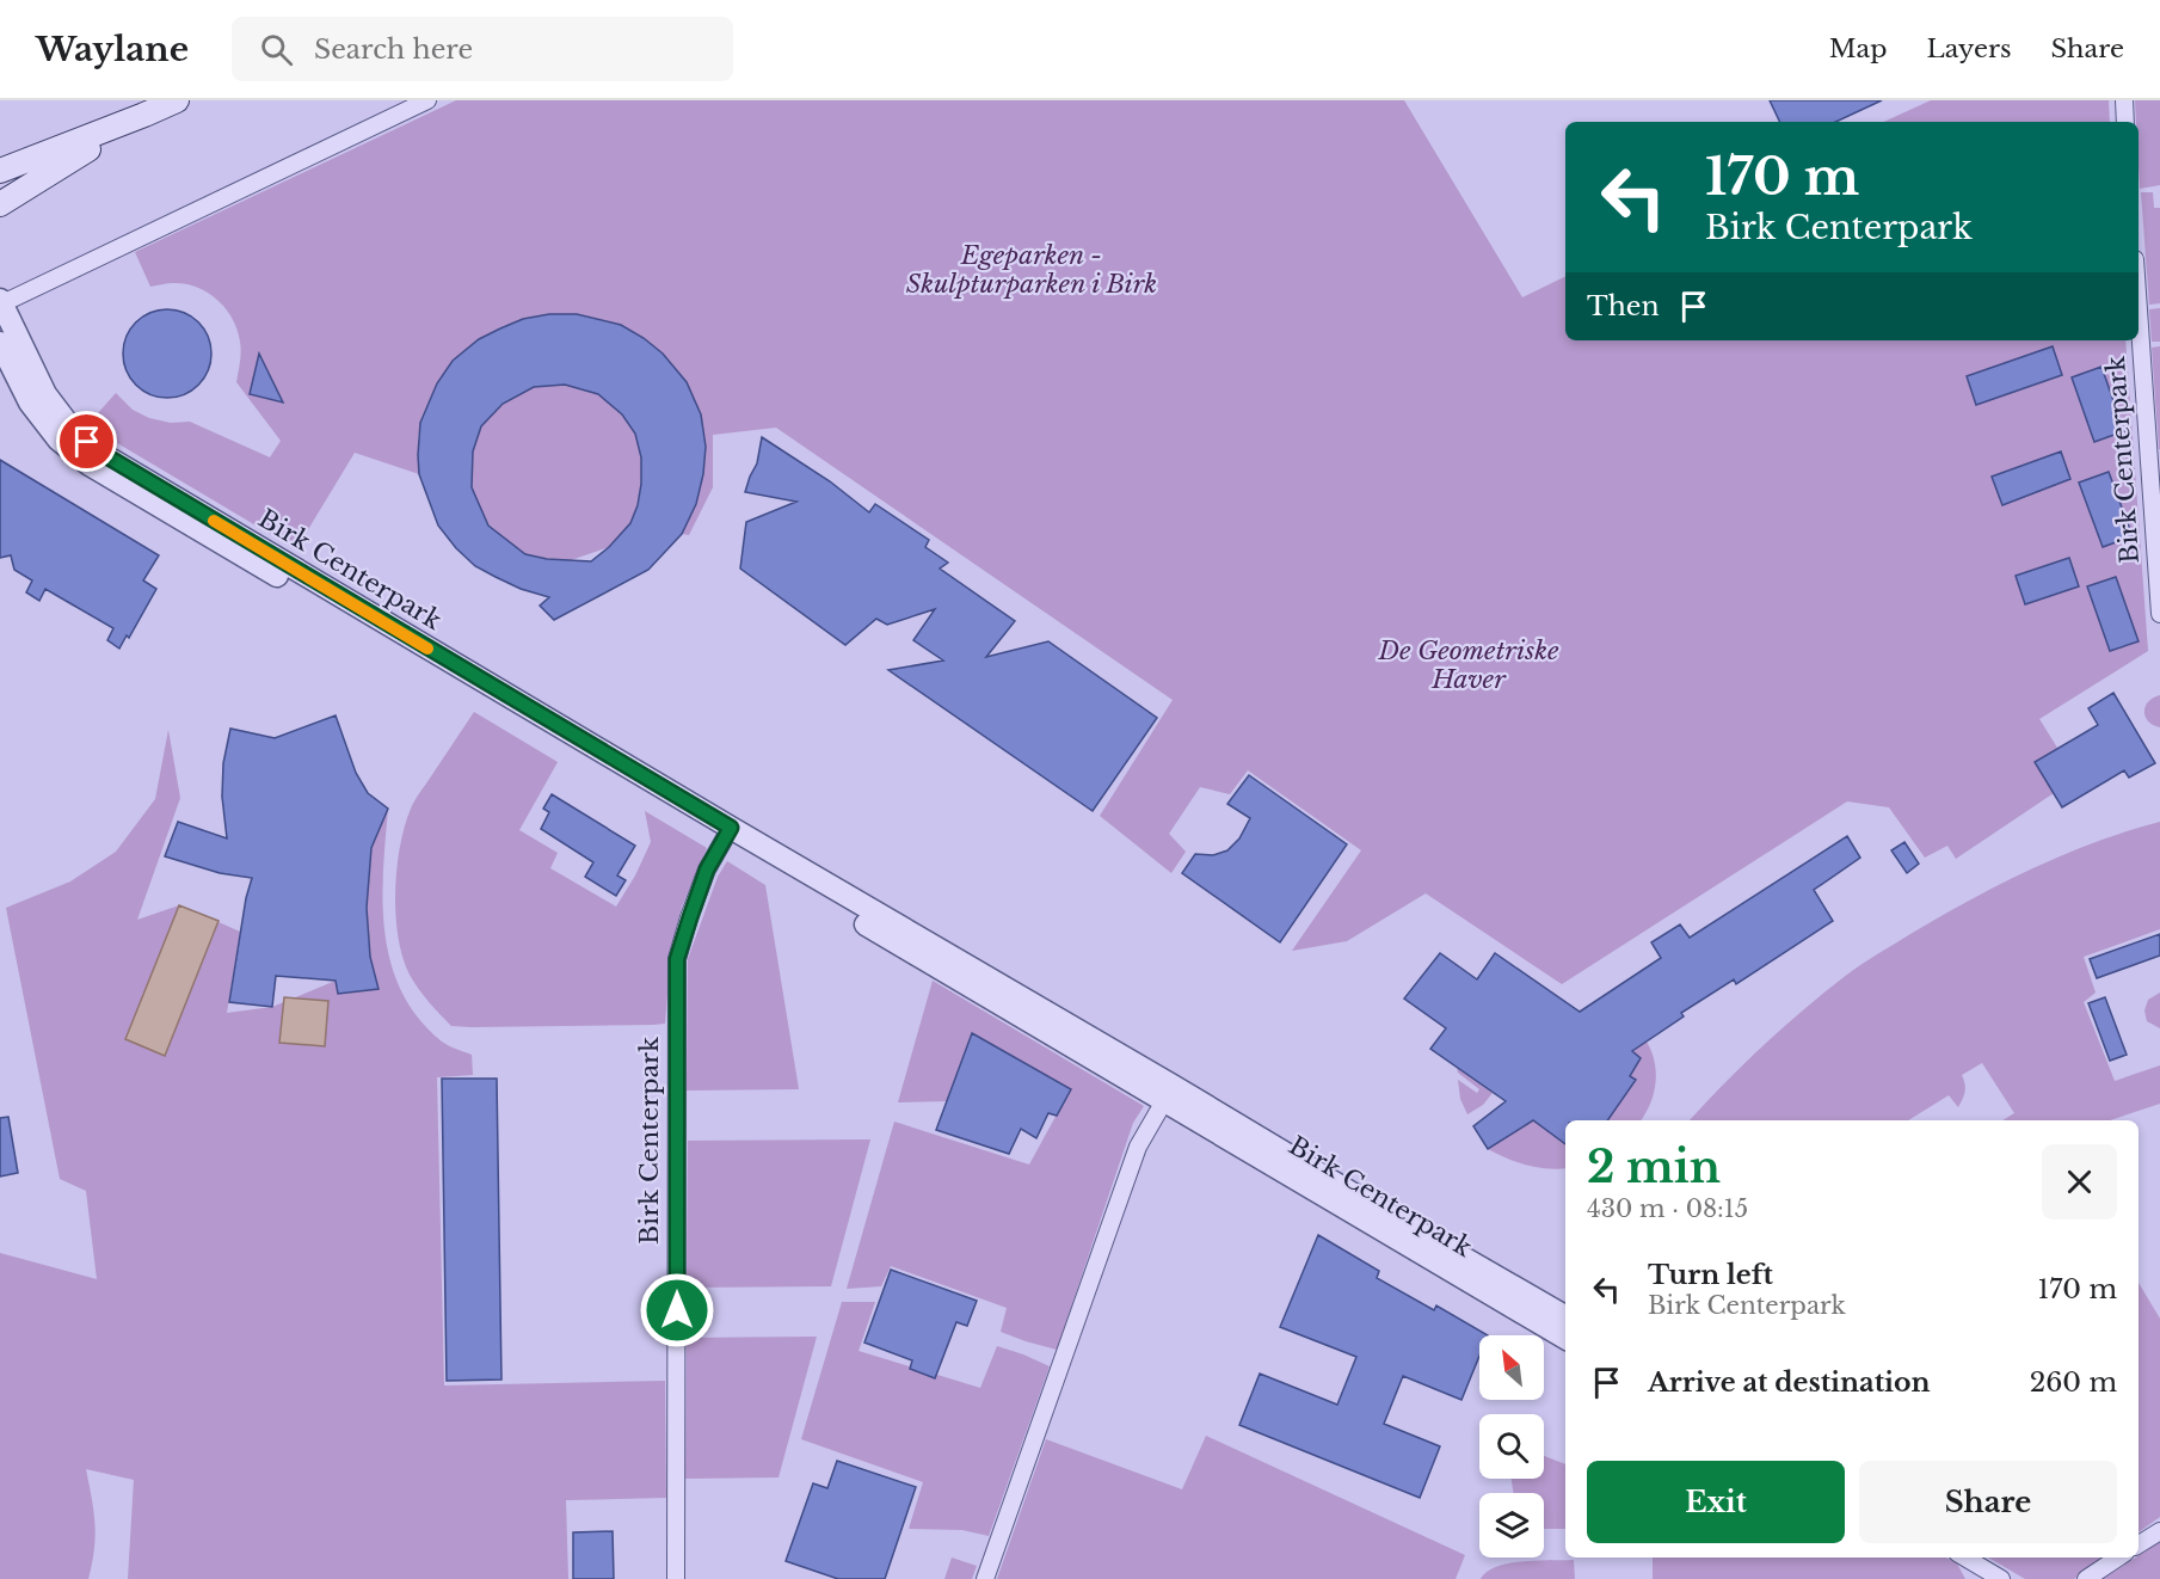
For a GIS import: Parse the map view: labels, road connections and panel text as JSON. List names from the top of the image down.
{
  "streets": {
    "street": ["Birk Centerpark"]
  },
  "parks": ["Egeparken - Skulpturparken i Birk", "De Geometriske Haver"],
  "north": "top left",
  "page": {
    "header": "Waylane",
    "search": "Search here",
    "nav": ["Map", "Layers", "Share"],
    "turn": ["170 m", "Birk Centerpark"],
    "then": "Then",
    "heading": ["2 min", "430 m · 08:15"],
    "list": [
      {
        "name": "Turn left",
        "note": "Birk Centerpark",
        "value": "170 m"
      },
      {
        "name": "Arrive at destination",
        "value": "260 m"
      }
    ],
    "buttons": ["Exit", "Share"]
  }
}
